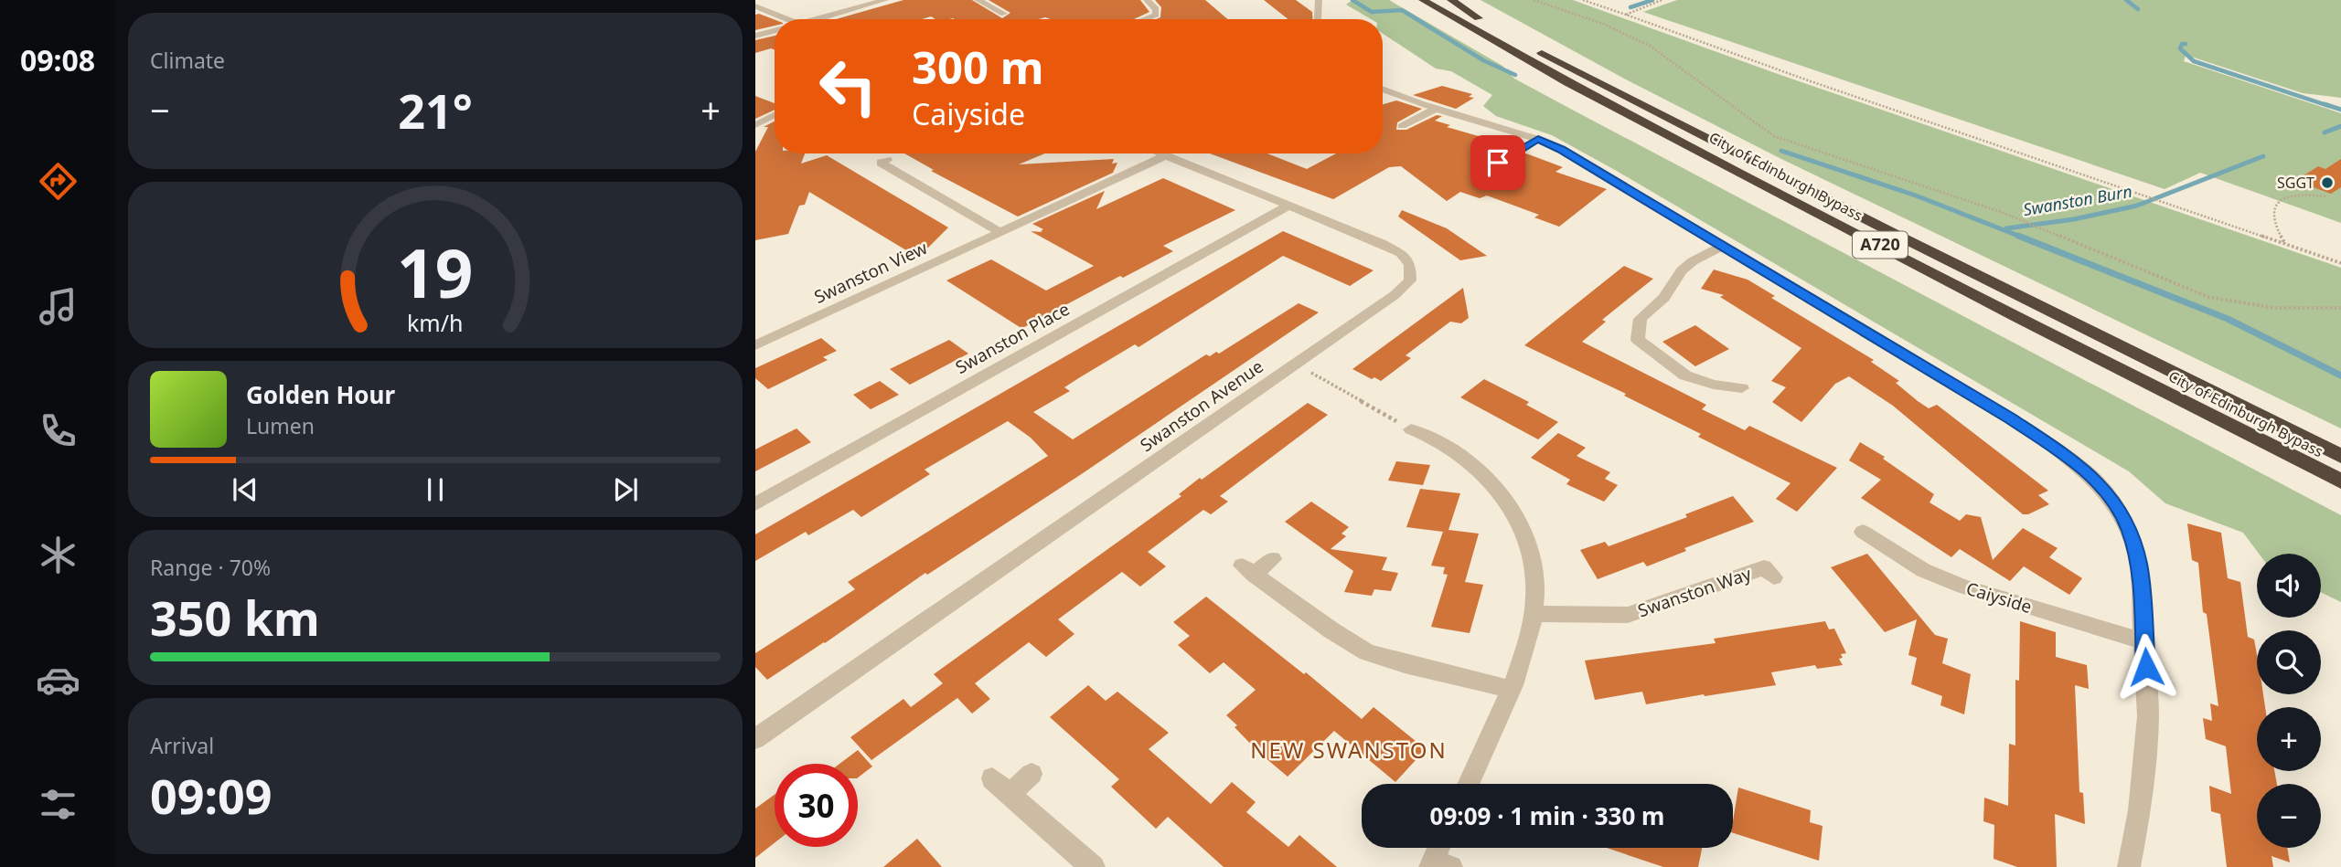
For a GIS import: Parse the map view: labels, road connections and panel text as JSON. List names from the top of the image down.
{
  "streets": {
    "highway": ["City of Edinburgh Bypass", "A720"],
    "street": [
      "Swanston View",
      "Swanston Place",
      "Swanston Avenue",
      "Swanston Way",
      "Caiyside"
    ]
  },
  "crossings": [
    ["Swanston View", "Swanston Avenue"],
    ["Swanston Place", "Swanston Avenue"]
  ],
  "districts": ["NEW SWANSTON"],
  "water": ["Swanston Burn"],
  "places": ["SGGT"],
  "page": {
    "tabs": "09:08",
    "tile": [
      "Climate",
      ["Range · 70%", "350 km"],
      ["Arrival", "09:09"]
    ],
    "turn": ["300 m", "Caiyside"],
    "heat": ["−", "21°", "+"],
    "song": ["Golden Hour", "Lumen"],
    "map_buttons": ["+", "−"],
    "limit": "30",
    "trip": "09:09 · 1 min · 330 m",
    "gauge": ["19", "km/h"]
  }
}
